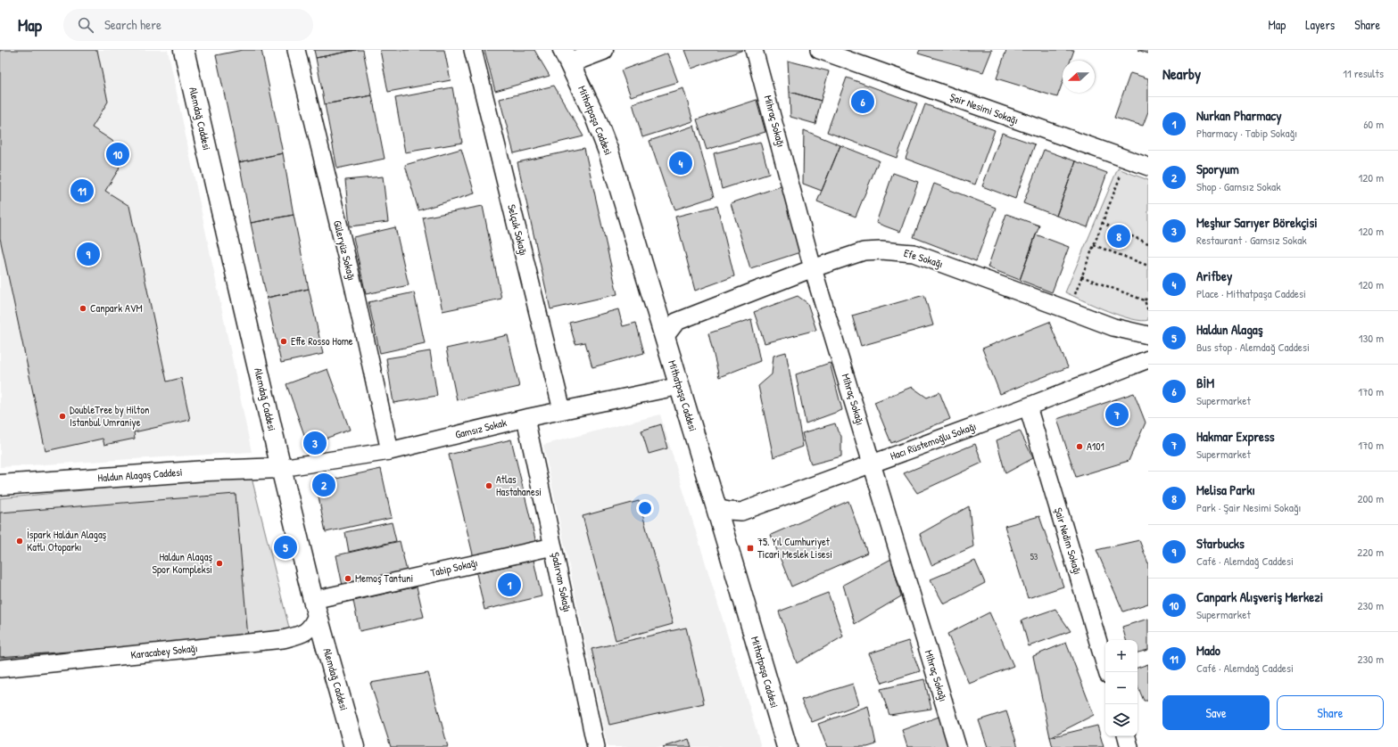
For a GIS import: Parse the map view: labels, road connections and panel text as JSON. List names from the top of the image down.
{
  "streets": {
    "main road": ["Alemdağ Caddesi", "Mithatpaşa Caddesi", "Haldun Alagaş Caddesi"],
    "street": [
      "Şair Nesimi Sokağı",
      "Mihraç Sokağı",
      "Selçuk Sokağı",
      "Güleryüz Sokağı",
      "Efe Sokağı",
      "Gamsız Sokak",
      "Hacı Rüstemoğlu Sokağı",
      "Şair Nedim Sokağı",
      "Tabip Sokağı",
      "Şadırvan Sokağı",
      "Karacabey Sokağı"
    ]
  },
  "crossings": [
    ["Alemdağ Caddesi", "Gamsız Sokak"],
    ["Alemdağ Caddesi", "Haldun Alagaş Caddesi"],
    ["Alemdağ Caddesi", "Tabip Sokağı"],
    ["Alemdağ Caddesi", "Karacabey Sokağı"],
    ["Mithatpaşa Caddesi", "Efe Sokağı"],
    ["Mithatpaşa Caddesi", "Gamsız Sokak"],
    ["Mithatpaşa Caddesi", "Hacı Rüstemoğlu Sokağı"],
    ["Mihraç Sokağı", "Efe Sokağı"],
    ["Mihraç Sokağı", "Hacı Rüstemoğlu Sokağı"],
    ["Selçuk Sokağı", "Gamsız Sokak"],
    ["Güleryüz Sokağı", "Gamsız Sokak"],
    ["Gamsız Sokak", "Haldun Alagaş Caddesi"],
    ["Gamsız Sokak", "Şadırvan Sokağı"],
    ["Hacı Rüstemoğlu Sokağı", "Şair Nedim Sokağı"],
    ["Tabip Sokağı", "Şadırvan Sokağı"],
    ["Tabip Sokağı", "Karacabey Sokağı"]
  ],
  "places": {
    "other": [
      "Canpark AVM",
      "Effe Rosso Home",
      "DoubleTree by Hilton Istanbul Umraniye",
      "A101",
      "Atlas Hastahanesi",
      "İspark Haldun Alagaş Katlı Otoparkı",
      "Haldun Alagaş Spor Kompleksi",
      "Memoş Tantuni"
    ],
    "transit": ["75. Yıl Cumhuriyet Ticari Meslek Lisesi"]
  },
  "house_numbers": ["53"],
  "north": "left",
  "page": {
    "header": "Map",
    "search": "Search here",
    "nav": ["Map", "Layers", "Share"],
    "heading": ["Nearby", "11 results"],
    "pins": [
      "6",
      "10",
      "4",
      "11",
      "8",
      "9",
      "7",
      "3",
      "2",
      "5",
      "1"
    ],
    "list": [
      {
        "mark": "1",
        "name": "Nurkan Pharmacy",
        "note": "Pharmacy · Tabip Sokağı",
        "value": "60 m"
      },
      {
        "mark": "2",
        "name": "Sporyum",
        "note": "Shop · Gamsız Sokak",
        "value": "120 m"
      },
      {
        "mark": "3",
        "name": "Meşhur Sarıyer Börekçisi",
        "note": "Restaurant · Gamsız Sokak",
        "value": "120 m"
      },
      {
        "mark": "4",
        "name": "Arifbey",
        "note": "Place · Mithatpaşa Caddesi",
        "value": "120 m"
      },
      {
        "mark": "5",
        "name": "Haldun Alagaş",
        "note": "Bus stop · Alemdağ Caddesi",
        "value": "130 m"
      },
      {
        "mark": "6",
        "name": "BİM",
        "note": "Supermarket",
        "value": "170 m"
      },
      {
        "mark": "7",
        "name": "Hakmar Express",
        "note": "Supermarket",
        "value": "170 m"
      },
      {
        "mark": "8",
        "name": "Melisa Parkı",
        "note": "Park · Şair Nesimi Sokağı",
        "value": "200 m"
      },
      {
        "mark": "9",
        "name": "Starbucks",
        "note": "Café · Alemdağ Caddesi",
        "value": "220 m"
      },
      {
        "mark": "10",
        "name": "Canpark Alışveriş Merkezi",
        "note": "Supermarket",
        "value": "230 m"
      },
      {
        "mark": "11",
        "name": "Mado",
        "note": "Café · Alemdağ Caddesi",
        "value": "230 m"
      }
    ],
    "map_buttons": ["+", "−"],
    "buttons": ["Save", "Share"]
  }
}
